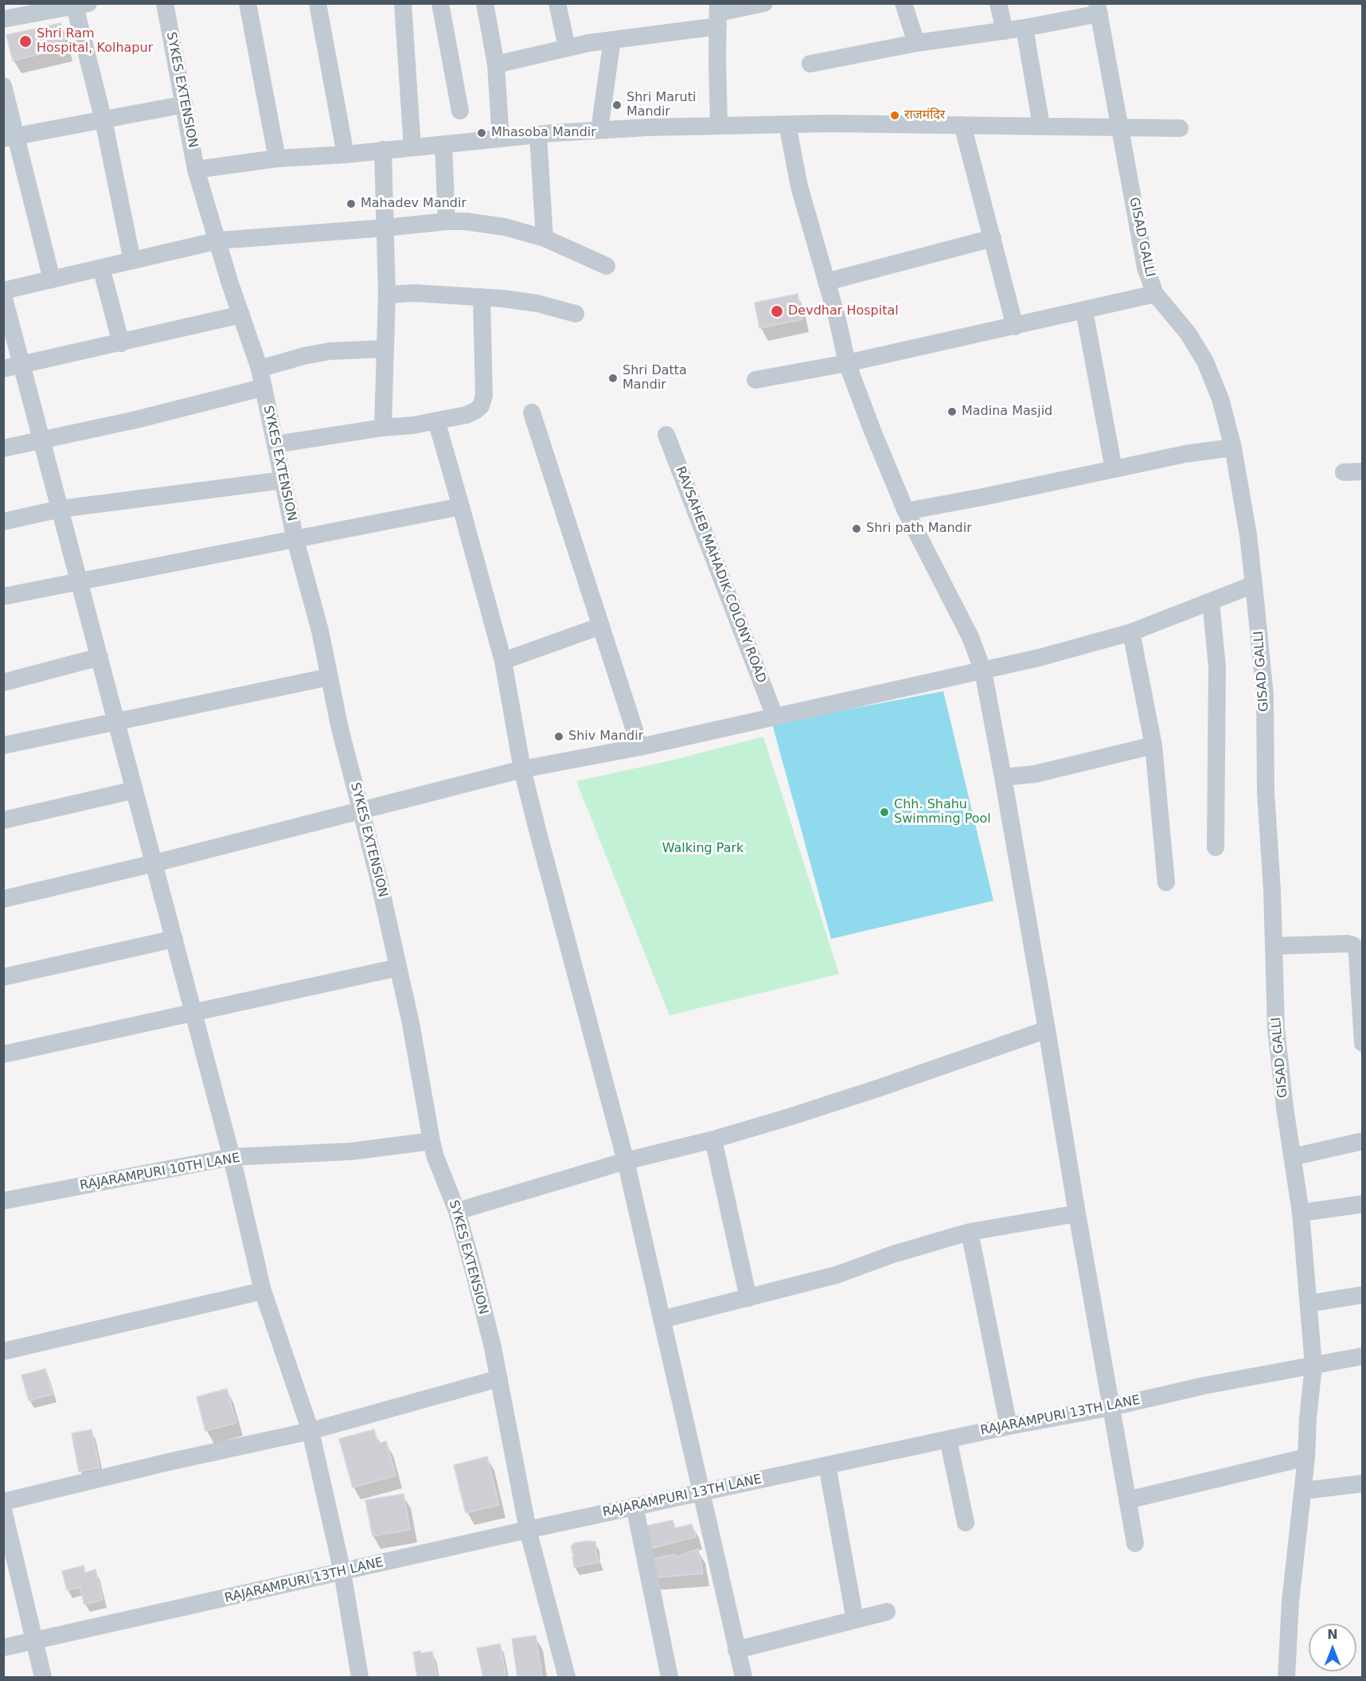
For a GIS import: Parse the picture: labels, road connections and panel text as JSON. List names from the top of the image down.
{
  "streets": {
    "street": [
      "SYKES EXTENSION",
      "GISAD GALLI",
      "RAVSAHEB MAHADIK COLONY ROAD",
      "RAJARAMPURI 10TH LANE",
      "RAJARAMPURI 13TH LANE"
    ]
  },
  "crossings": [
    ["SYKES EXTENSION", "RAJARAMPURI 10TH LANE"],
    ["SYKES EXTENSION", "RAJARAMPURI 13TH LANE"],
    ["GISAD GALLI", "RAJARAMPURI 13TH LANE"]
  ],
  "parks": ["Walking Park"],
  "places": [
    "Shri Ram Hospital, Kolhapur",
    "Shri Maruti Mandir",
    "राजमंदिर",
    "Mhasoba Mandir",
    "Mahadev Mandir",
    "Devdhar Hospital",
    "Shri Datta Mandir",
    "Madina Masjid",
    "Shri path Mandir",
    "Shiv Mandir",
    "Chh. Shahu Swimming Pool"
  ],
  "north": "top"
}
